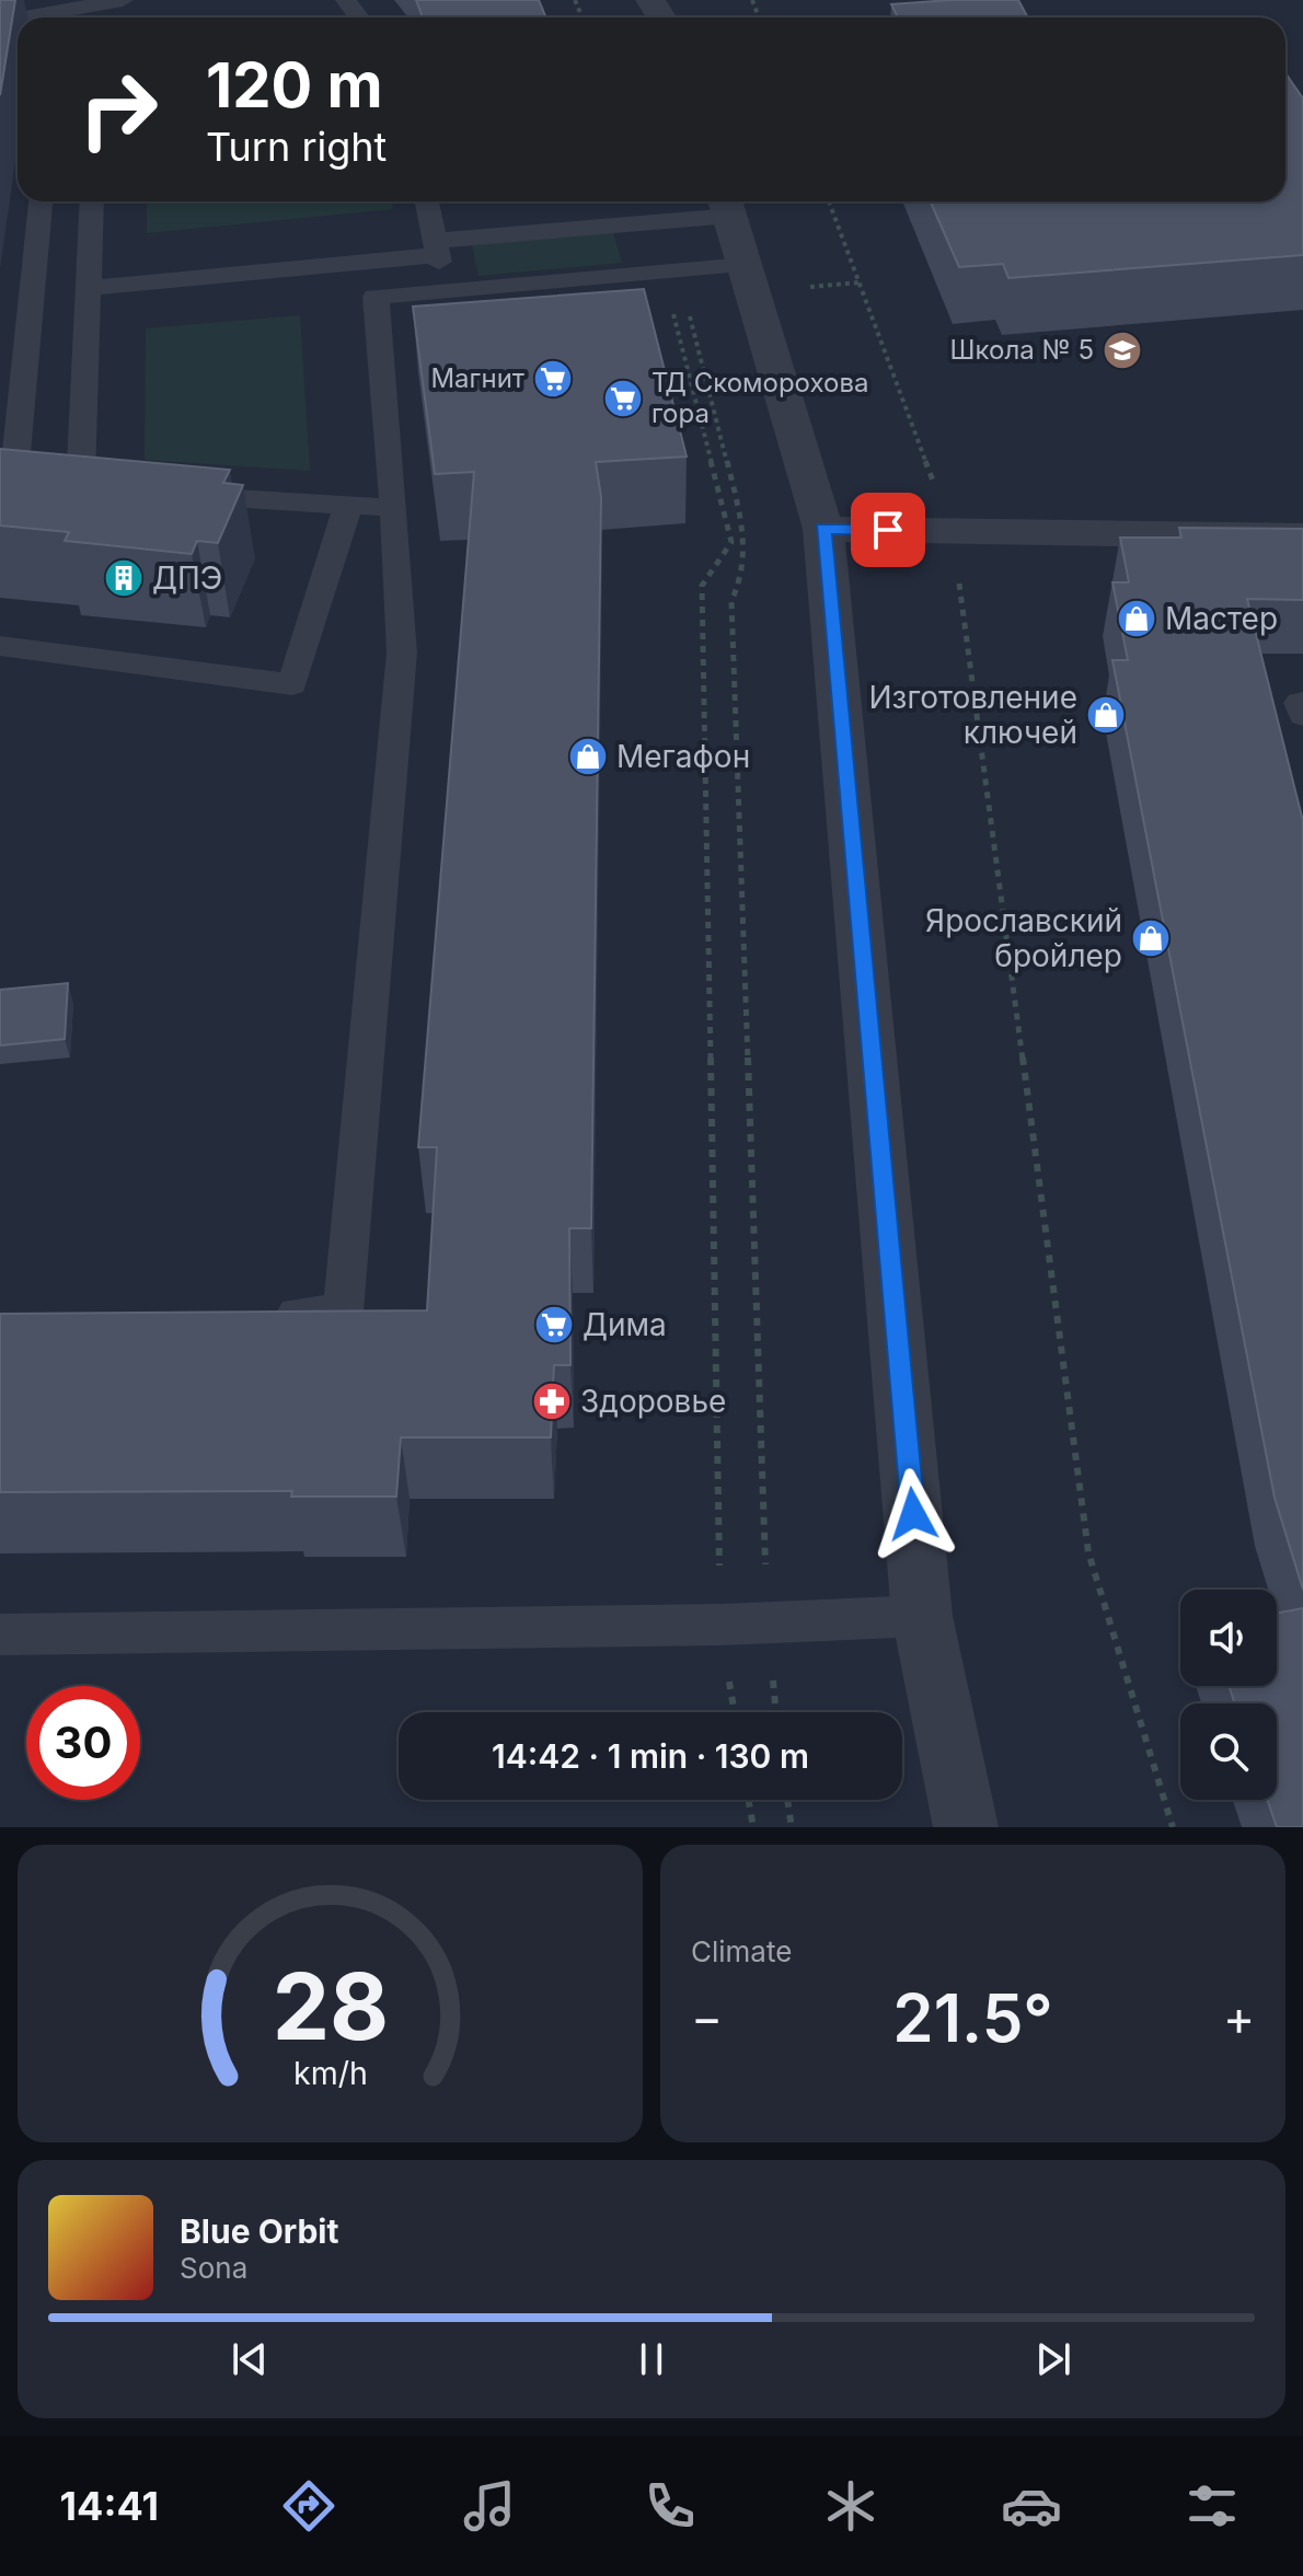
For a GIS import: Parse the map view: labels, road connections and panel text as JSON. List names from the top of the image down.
{
  "places": {
    "school or university": ["Школа № 5"],
    "supermarket": ["Магнит", "ТД Скоморохова гора", "Дима"],
    "building": ["ДПЭ"],
    "shop": [
      "Мастер",
      "Изготовление ключей",
      "Мегафон",
      "Ярославский бройлер"
    ],
    "pharmacy": ["Здоровье"]
  },
  "page": {
    "turn": ["120 m", "Turn right"],
    "limit": "30",
    "trip": "14:42 · 1 min · 130 m",
    "tile": "Climate",
    "heat": ["−", "21.5°", "+"],
    "song": ["Blue Orbit", "Sona"],
    "tabs": "14:41",
    "gauge": ["28", "km/h"]
  }
}
